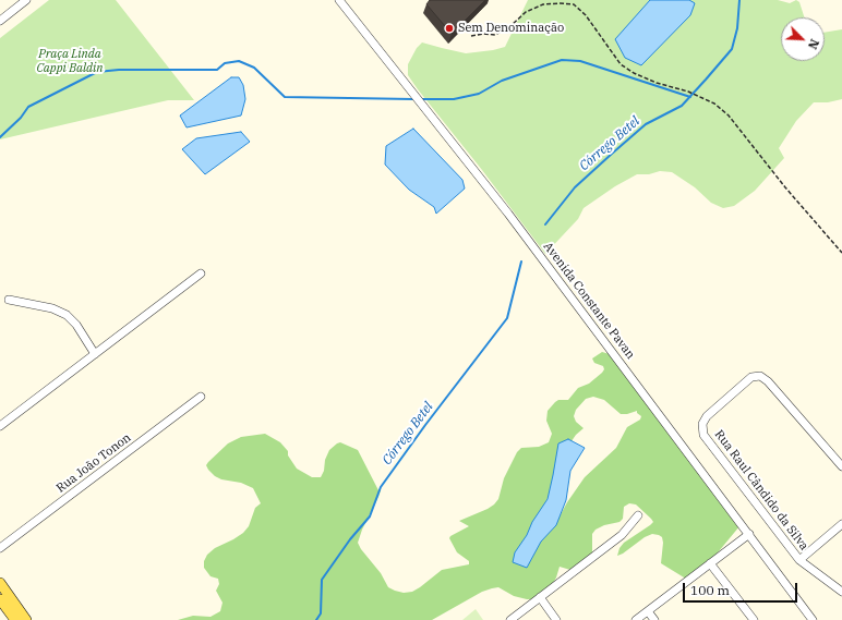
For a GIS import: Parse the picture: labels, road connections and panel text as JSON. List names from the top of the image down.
{
  "streets": {
    "street": ["Avenida Constante Pavan", "Rua João Tonon", "Rua Raul Cândido da Silva"]
  },
  "water": ["Córrego Betel"],
  "parks": ["Praça Linda Cappi Baldin"],
  "places": ["Sem Denominação"],
  "scale_bar": "100 m",
  "north": "bottom right"
}
